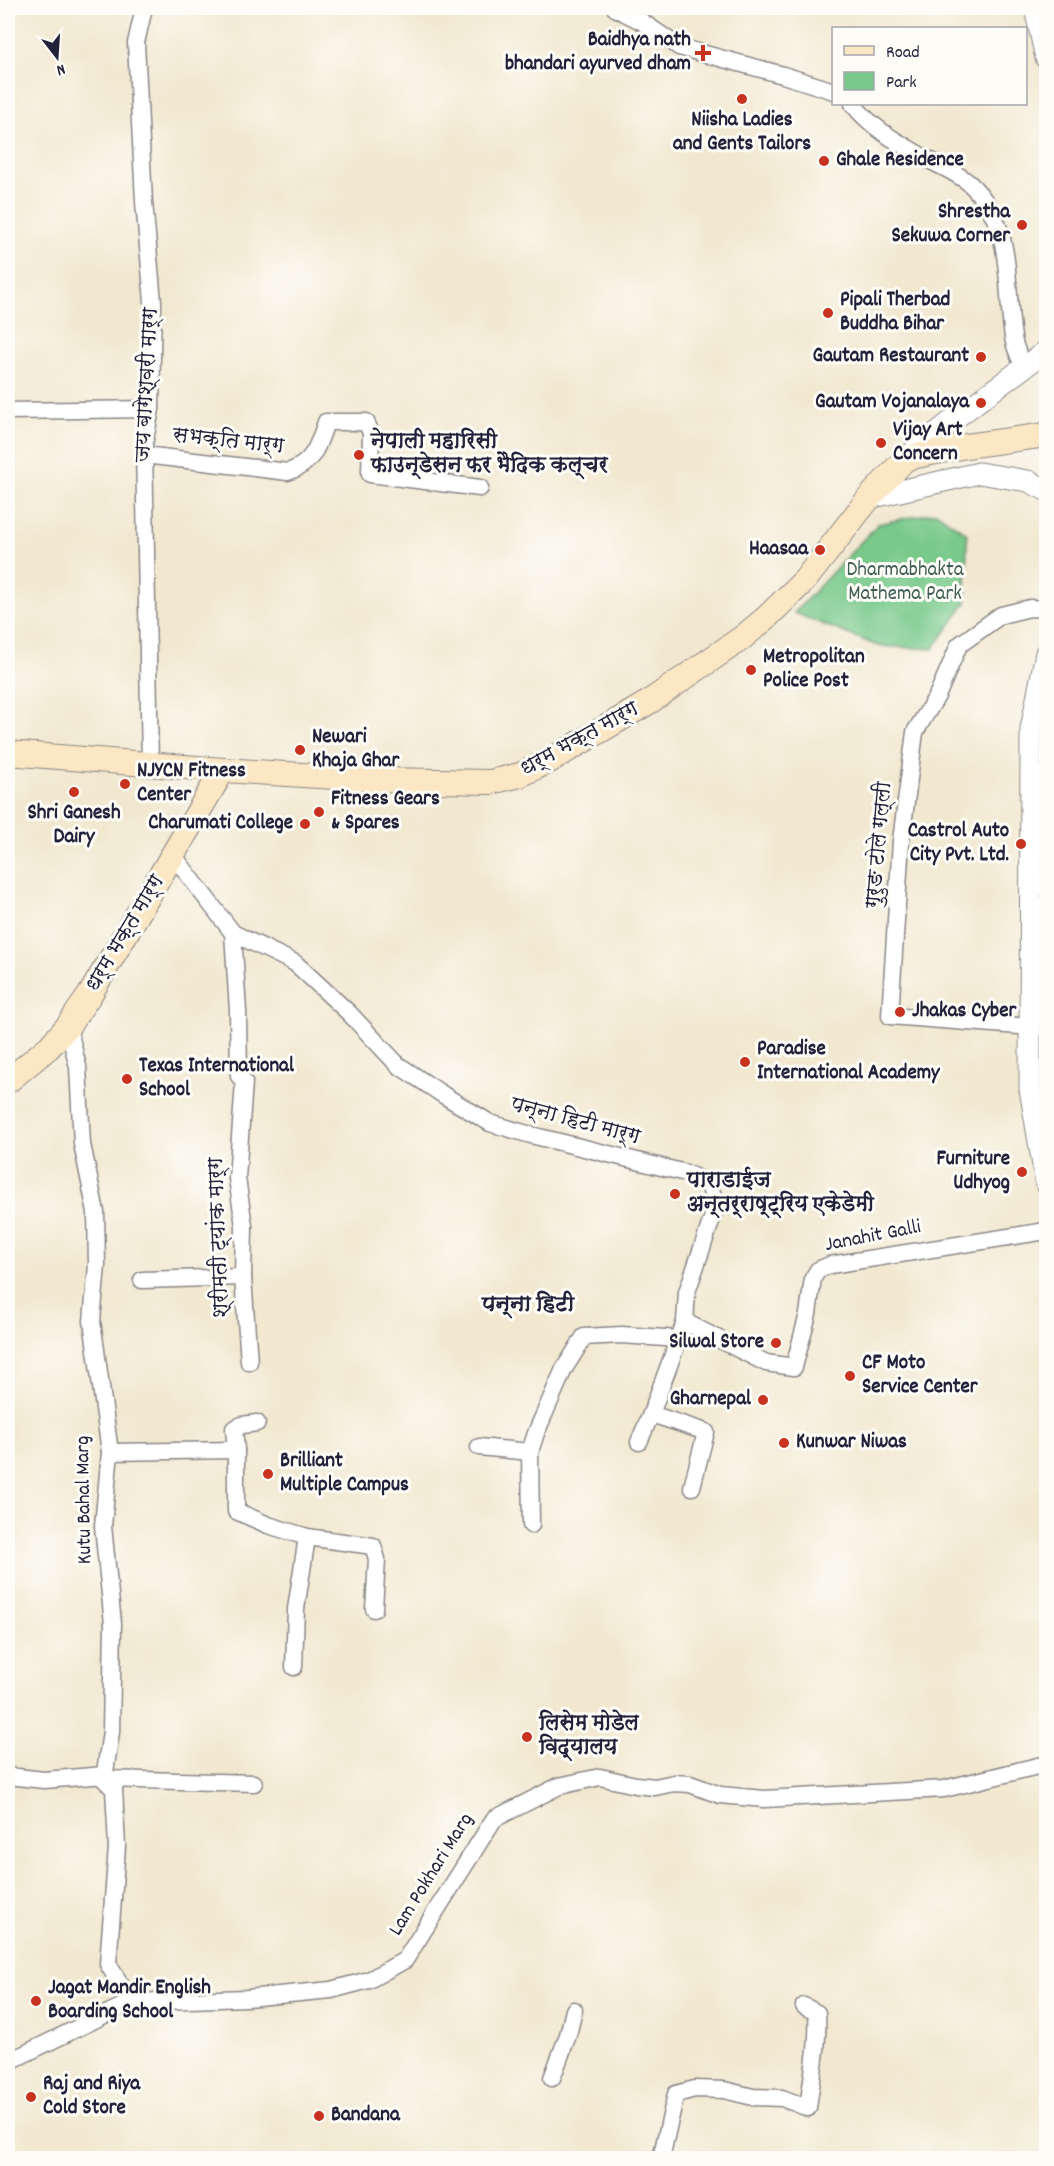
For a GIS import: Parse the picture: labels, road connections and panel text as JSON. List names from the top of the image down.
{
  "streets": {
    "main road": ["धर्म भक्त मार्ग"],
    "street": [
      "जय बागेश्वरी मार्ग",
      "सभक्ति मार्ग",
      "गुरुङ टोले गल्ली",
      "पन्ना हिटी मार्ग",
      "Janahit Galli",
      "श्रीमती ट्यांक मार्ग",
      "Kutu Bahal Marg",
      "Lam Pokhari Marg"
    ]
  },
  "crossings": [
    ["जय बागेश्वरी मार्ग", "सभक्ति मार्ग"],
    ["धर्म भक्त मार्ग", "पन्ना हिटी मार्ग"],
    ["धर्म भक्त मार्ग", "Kutu Bahal Marg"],
    ["पन्ना हिटी मार्ग", "Janahit Galli"],
    ["पन्ना हिटी मार्ग", "श्रीमती ट्यांक मार्ग"]
  ],
  "districts": ["पन्ना हिटी"],
  "parks": ["Dharmabhakta Mathema Park"],
  "places": {
    "health": ["Baidhya nath bhandari ayurved dham"],
    "other": [
      "Niisha Ladies and Gents Tailors",
      "Ghale Residence",
      "Shrestha Sekuwa Corner",
      "Pipali Therbad Buddha Bihar",
      "Gautam Restaurant",
      "Gautam Vojanalaya",
      "Vijay Art Concern",
      "नेपाली महारिसी फाउन्डेसन फर भैदिक कल्चर",
      "Haasaa",
      "Metropolitan Police Post",
      "Newari Khaja Ghar",
      "NJYCN Fitness Center",
      "Shri Ganesh Dairy",
      "Fitness Gears & Spares",
      "Charumati College",
      "Castrol Auto City Pvt. Ltd.",
      "Jhakas Cyber",
      "Paradise International Academy",
      "Texas International School",
      "Furniture Udhyog",
      "पाराडाईज अन्तर्राष्ट्रिय एकेडेमी",
      "Silwal Store",
      "CF Moto Service Center",
      "Gharnepal",
      "Kunwar Niwas",
      "Brilliant Multiple Campus",
      "लिसेम मोडेल विद्यालय",
      "Jagat Mandir English Boarding School",
      "Raj and Riya Cold Store",
      "Bandana"
    ]
  },
  "legend": ["Road", "Park"],
  "north": "bottom"
}
